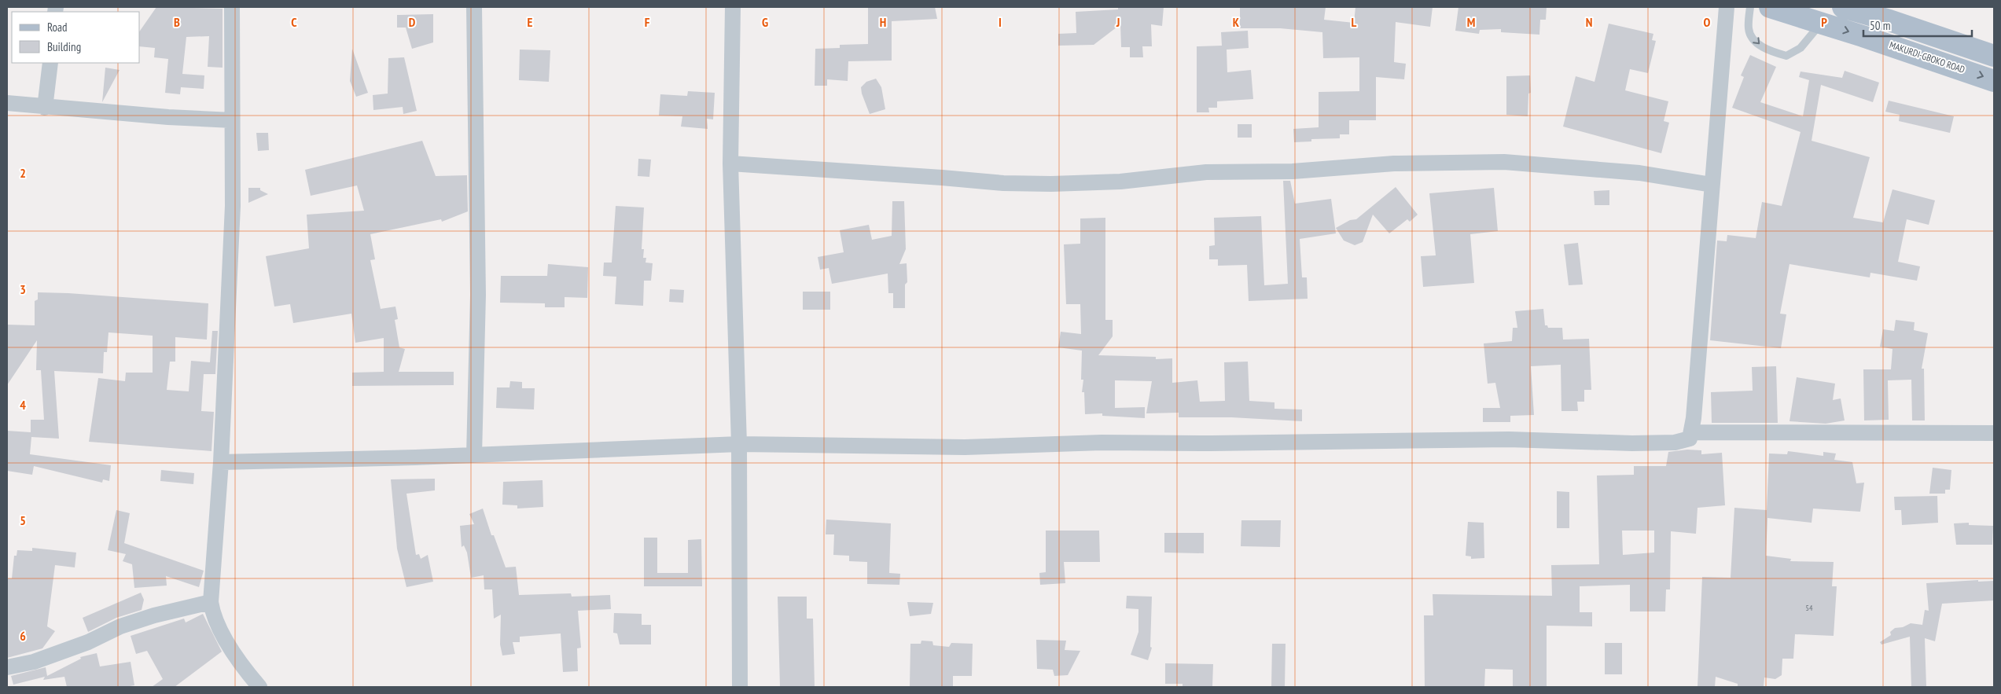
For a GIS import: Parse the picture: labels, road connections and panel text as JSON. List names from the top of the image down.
{
  "streets": {
    "main road": ["MAKURDI-GBOKO ROAD"]
  },
  "house_numbers": ["54"],
  "legend": ["Road", "Building"],
  "scale_bar": "50 m",
  "grid": {
    "columns": [
      "B",
      "C",
      "D",
      "E",
      "F",
      "G",
      "H",
      "I",
      "J",
      "K",
      "L",
      "M",
      "N",
      "O",
      "P"
    ],
    "rows": [
      "2",
      "3",
      "4",
      "5",
      "6"
    ]
  }
}
